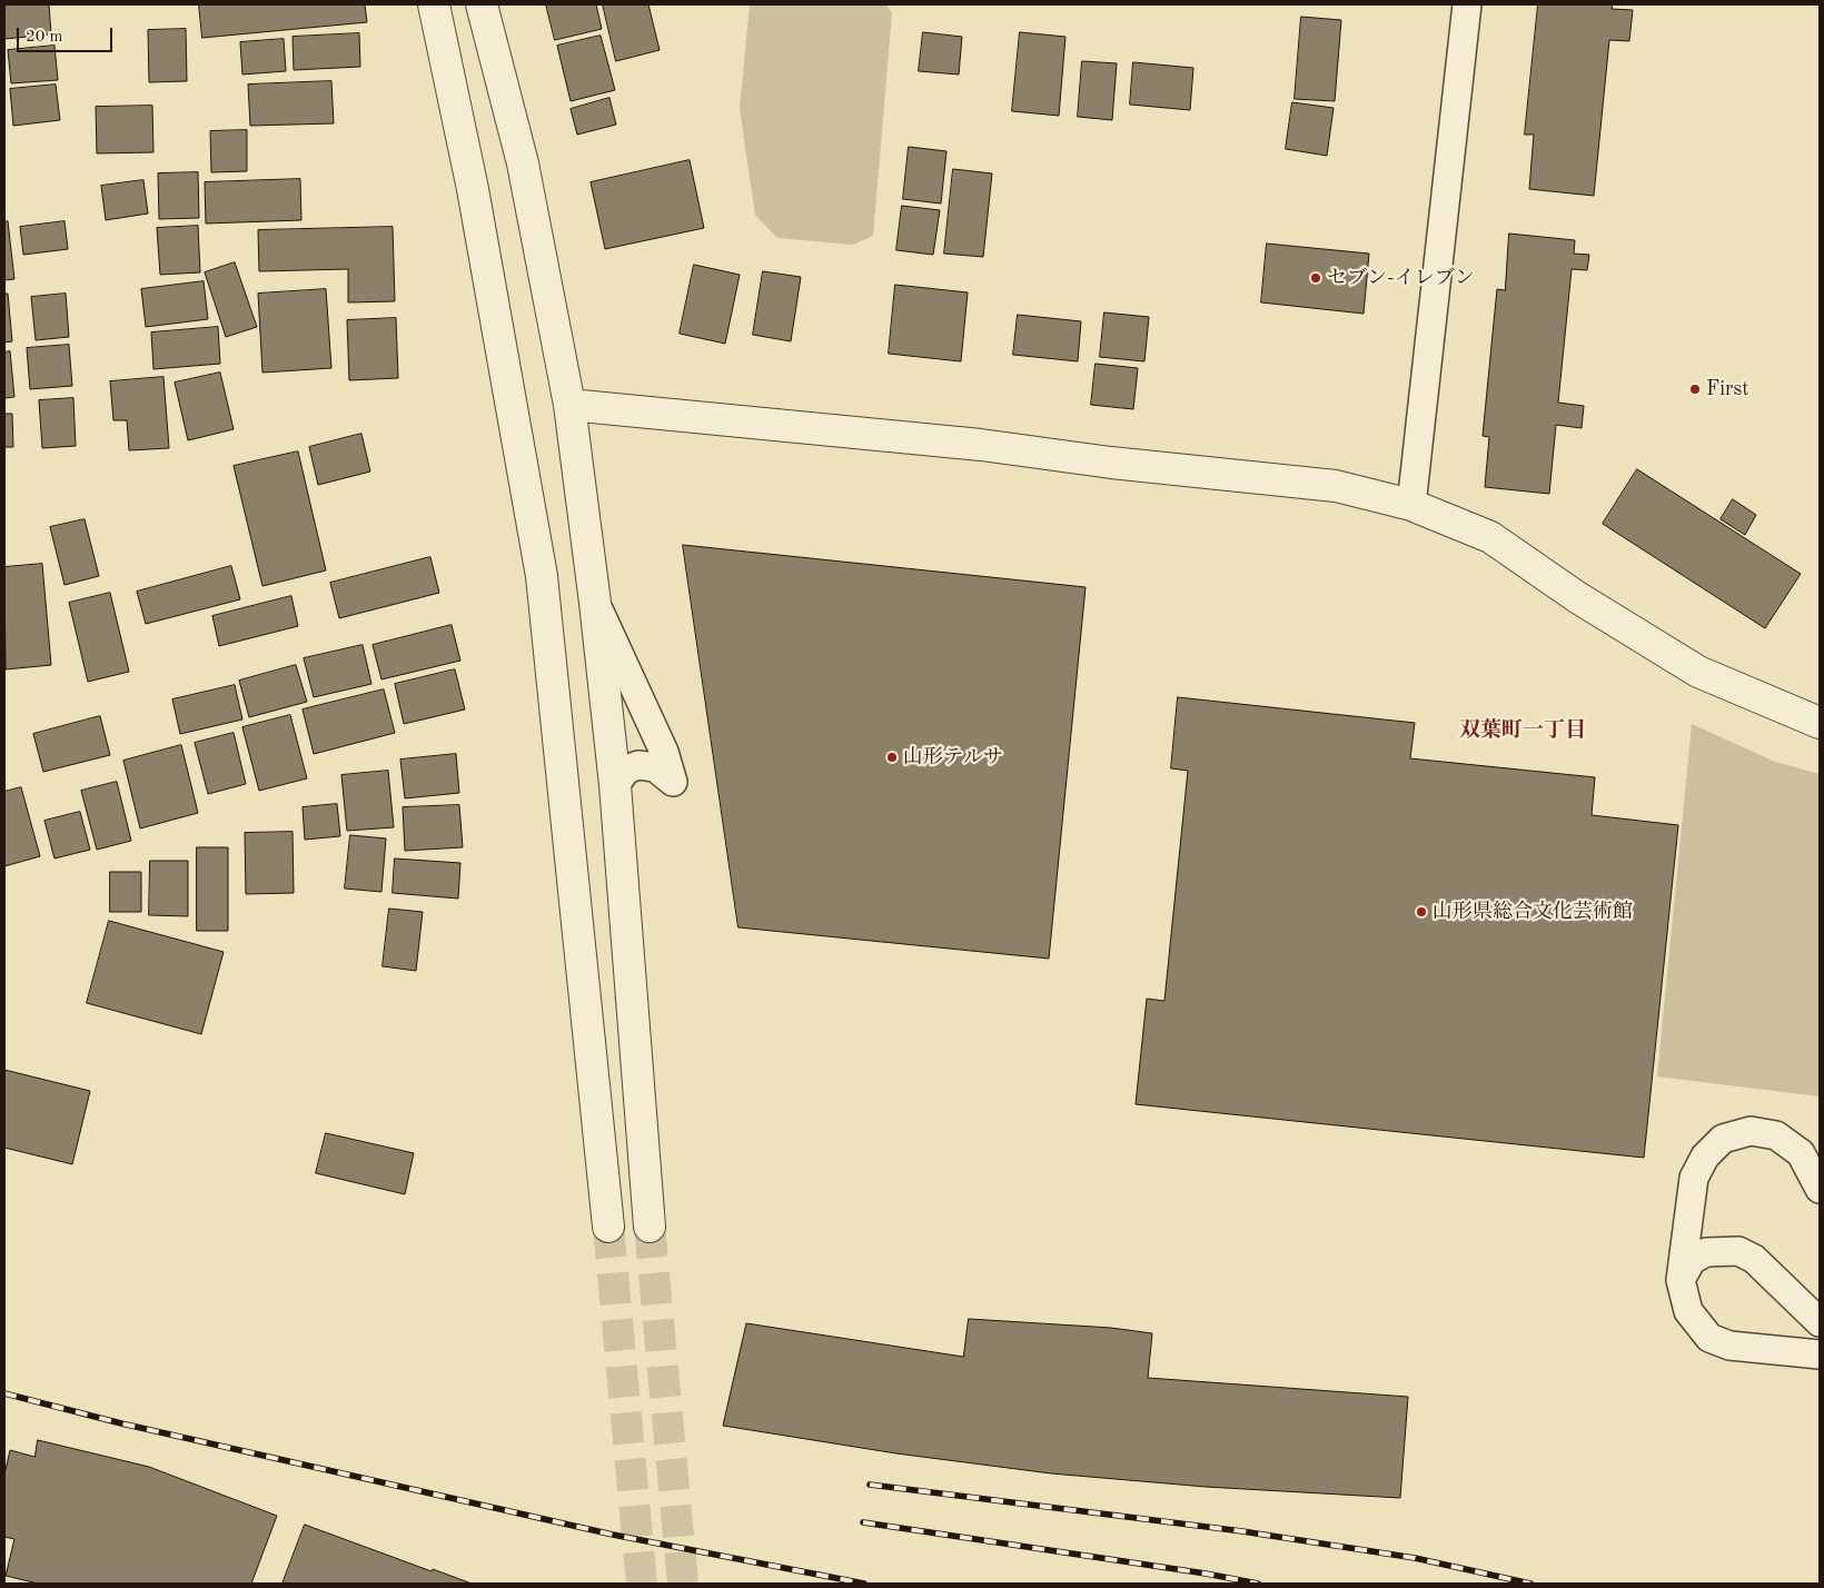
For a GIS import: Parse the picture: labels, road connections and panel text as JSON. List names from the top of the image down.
{
  "districts": ["双葉町一丁目"],
  "places": [
    "セブン-イレブン",
    "First",
    "山形テルサ",
    "山形県総合文化芸術館"
  ],
  "scale_bar": "20 m"
}
